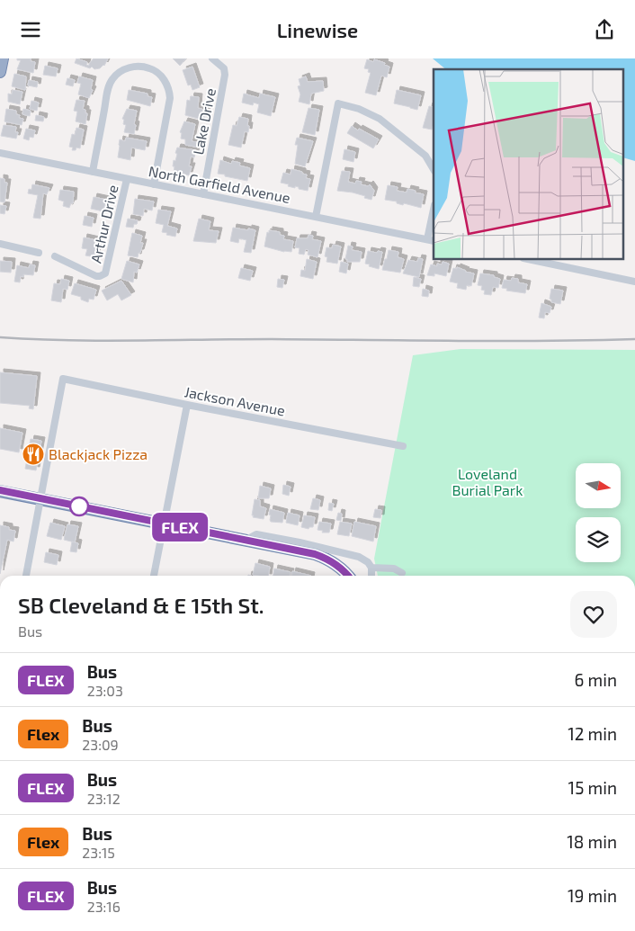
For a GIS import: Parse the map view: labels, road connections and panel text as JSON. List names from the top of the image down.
{
  "streets": {
    "street": [
      "Lake Drive",
      "North Garfield Avenue",
      "Arthur Drive",
      "Jackson Avenue"
    ]
  },
  "crossings": [
    ["Lake Drive", "North Garfield Avenue"],
    ["North Garfield Avenue", "Arthur Drive"]
  ],
  "parks": ["Loveland Burial Park"],
  "places": {
    "restaurant": ["Blackjack Pizza"]
  },
  "lines": ["bus line FLEX"],
  "north": "right",
  "page": {
    "header": "Linewise",
    "on_map": "FLEX",
    "heading": ["SB Cleveland & E 15th St.", "Bus"],
    "list": [
      {
        "mark": "FLEX",
        "name": "Bus",
        "note": "23:03",
        "value": "6 min"
      },
      {
        "mark": "Flex",
        "name": "Bus",
        "note": "23:09",
        "value": "12 min"
      },
      {
        "mark": "FLEX",
        "name": "Bus",
        "note": "23:12",
        "value": "15 min"
      },
      {
        "mark": "Flex",
        "name": "Bus",
        "note": "23:15",
        "value": "18 min"
      },
      {
        "mark": "FLEX",
        "name": "Bus",
        "note": "23:16",
        "value": "19 min"
      }
    ]
  }
}
